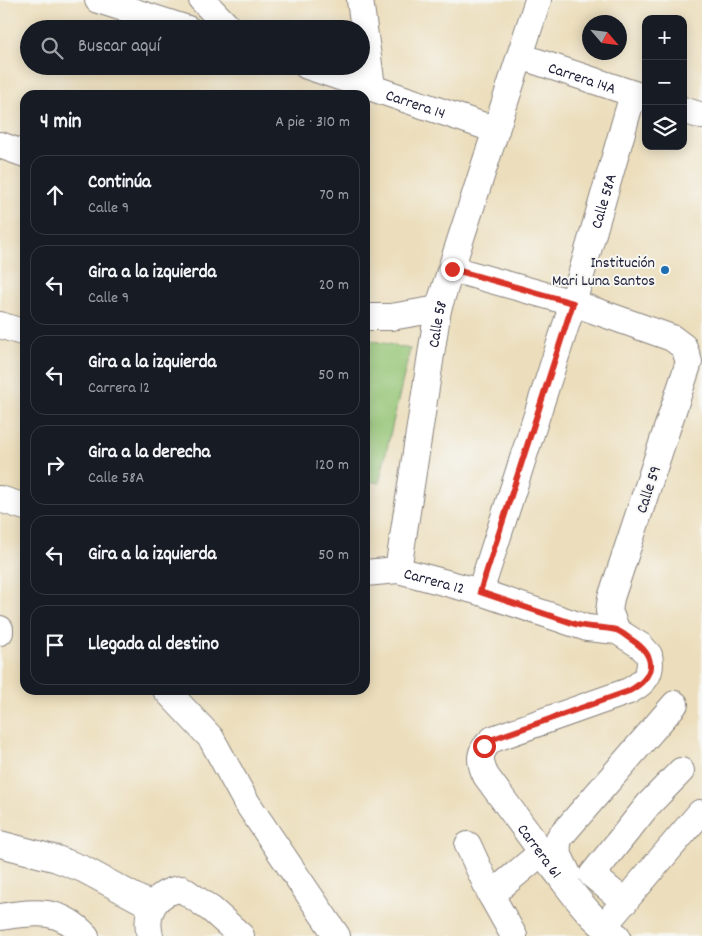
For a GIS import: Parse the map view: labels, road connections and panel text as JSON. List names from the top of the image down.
{
  "streets": {
    "street": [
      "Carrera 14A",
      "Carrera 14",
      "Calle 58A",
      "Calle 58",
      "Calle 59",
      "Carrera 12",
      "Carrera 61"
    ]
  },
  "crossings": [
    ["Carrera 14A", "Calle 58A"],
    ["Carrera 14A", "Calle 58"],
    ["Carrera 14", "Calle 58"],
    ["Calle 58A", "Calle 59"],
    ["Calle 58A", "Carrera 12"],
    ["Calle 58", "Carrera 12"],
    ["Calle 59", "Carrera 12"],
    ["Calle 59", "Carrera 61"],
    ["Carrera 12", "Carrera 61"]
  ],
  "places": ["Institución Mari Luna Santos"],
  "north": "bottom right",
  "page": {
    "map_buttons": ["+", "−"],
    "search": "Buscar aquí",
    "heading": ["4 min", "A pie · 310 m"],
    "list": [
      ["Continúa", "Calle 9", "70 m"],
      ["Gira a la izquierda", "Calle 9", "20 m"],
      ["Gira a la izquierda", "Carrera 12", "50 m"],
      ["Gira a la derecha", "Calle 58A", "120 m"],
      ["Gira a la izquierda", "50 m"],
      "Llegada al destino"
    ]
  }
}
